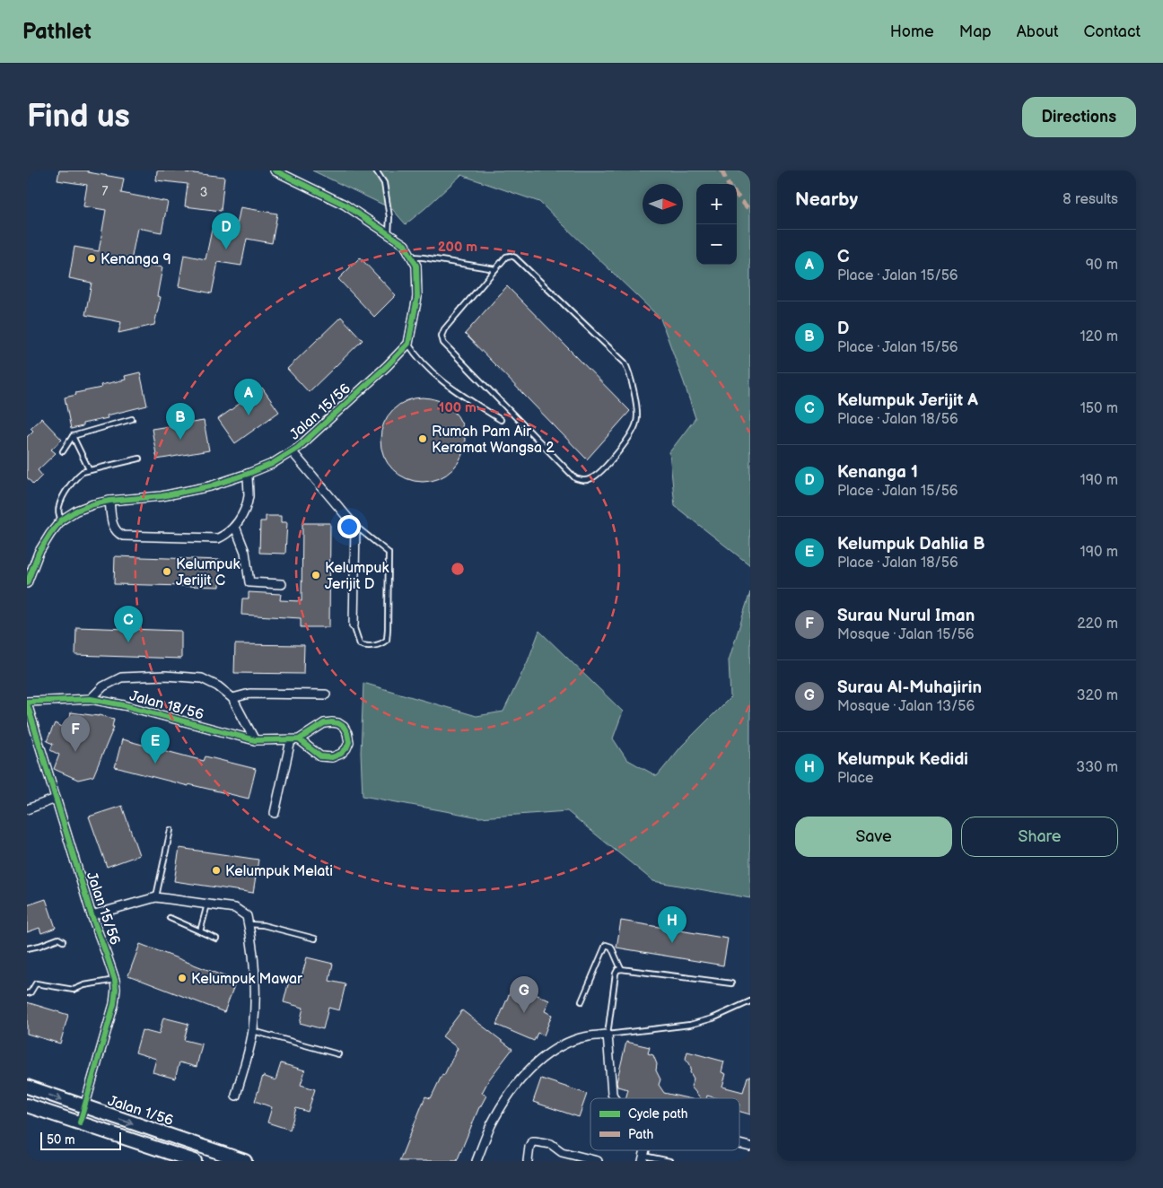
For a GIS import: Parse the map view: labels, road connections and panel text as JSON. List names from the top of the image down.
{
  "streets": {
    "main road": ["Jalan 1/56"],
    "street": ["Jalan 15/56", "Jalan 18/56"]
  },
  "crossings": [
    ["Jalan 15/56", "Jalan 18/56"],
    ["Jalan 15/56", "Jalan 1/56"]
  ],
  "places": [
    "Kenanga 9",
    "Rumah Pam Air Keramat Wangsa 2",
    "Kelumpuk Jerijit C",
    "Kelumpuk Jerijit D",
    "Kelumpuk Melati",
    "Kelumpuk Mawar"
  ],
  "house_numbers": ["7", "3"],
  "legend": ["Cycle path", "Path"],
  "scale_bar": "50 m",
  "north": "right",
  "page": {
    "header": "Pathlet",
    "nav": [
      "Home",
      "Map",
      "About",
      "Contact"
    ],
    "buttons": [
      "Directions",
      ["Save", "Share"]
    ],
    "title": "Find us",
    "heading": ["Nearby", "8 results"],
    "map_buttons": ["+", "−"],
    "pins": [
      "D",
      "A",
      "B",
      "C",
      "F",
      "E",
      "H",
      "G"
    ],
    "list": [
      {
        "mark": "A",
        "name": "C",
        "note": "Place · Jalan 15/56",
        "value": "90 m"
      },
      {
        "mark": "B",
        "name": "D",
        "note": "Place · Jalan 15/56",
        "value": "120 m"
      },
      {
        "mark": "C",
        "name": "Kelumpuk Jerijit A",
        "note": "Place · Jalan 18/56",
        "value": "150 m"
      },
      {
        "mark": "D",
        "name": "Kenanga 1",
        "note": "Place · Jalan 15/56",
        "value": "190 m"
      },
      {
        "mark": "E",
        "name": "Kelumpuk Dahlia B",
        "note": "Place · Jalan 18/56",
        "value": "190 m"
      },
      {
        "mark": "F",
        "name": "Surau Nurul Iman",
        "note": "Mosque · Jalan 15/56",
        "value": "220 m"
      },
      {
        "mark": "G",
        "name": "Surau Al-Muhajirin",
        "note": "Mosque · Jalan 13/56",
        "value": "320 m"
      },
      {
        "mark": "H",
        "name": "Kelumpuk Kedidi",
        "note": "Place",
        "value": "330 m"
      }
    ],
    "scale": "50 m"
  },
  "rings": ["200 m", "100 m"]
}
